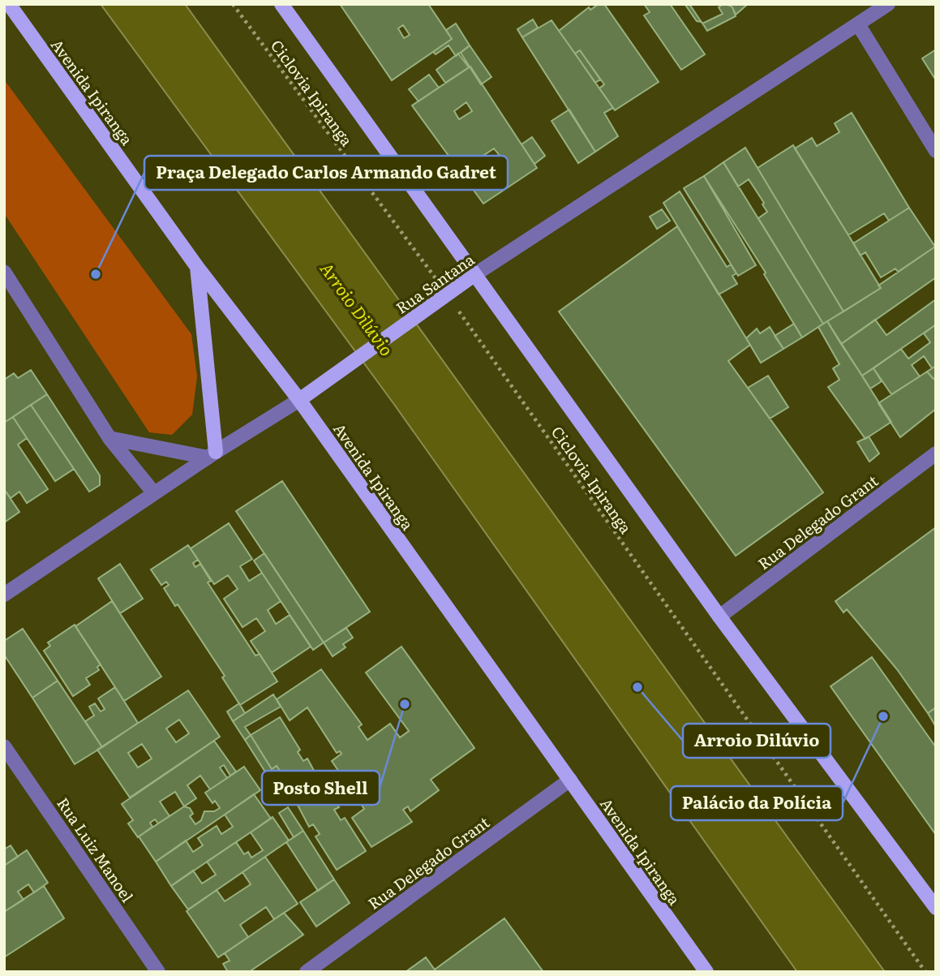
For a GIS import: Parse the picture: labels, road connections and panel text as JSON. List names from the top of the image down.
{
  "streets": {
    "main road": ["Avenida Ipiranga", "Rua Santana"],
    "street": ["Rua Delegado Grant", "Rua Luiz Manoel"],
    "path": ["Ciclovia Ipiranga"]
  },
  "crossings": [
    ["Avenida Ipiranga", "Rua Santana"],
    ["Avenida Ipiranga", "Rua Delegado Grant"],
    ["Ciclovia Ipiranga", "Rua Santana"]
  ],
  "water": ["Arroio Dilúvio"],
  "places": [
    "Praça Delegado Carlos Armando Gadret",
    "Arroio Dilúvio",
    "Posto Shell",
    "Palácio da Polícia"
  ]
}
